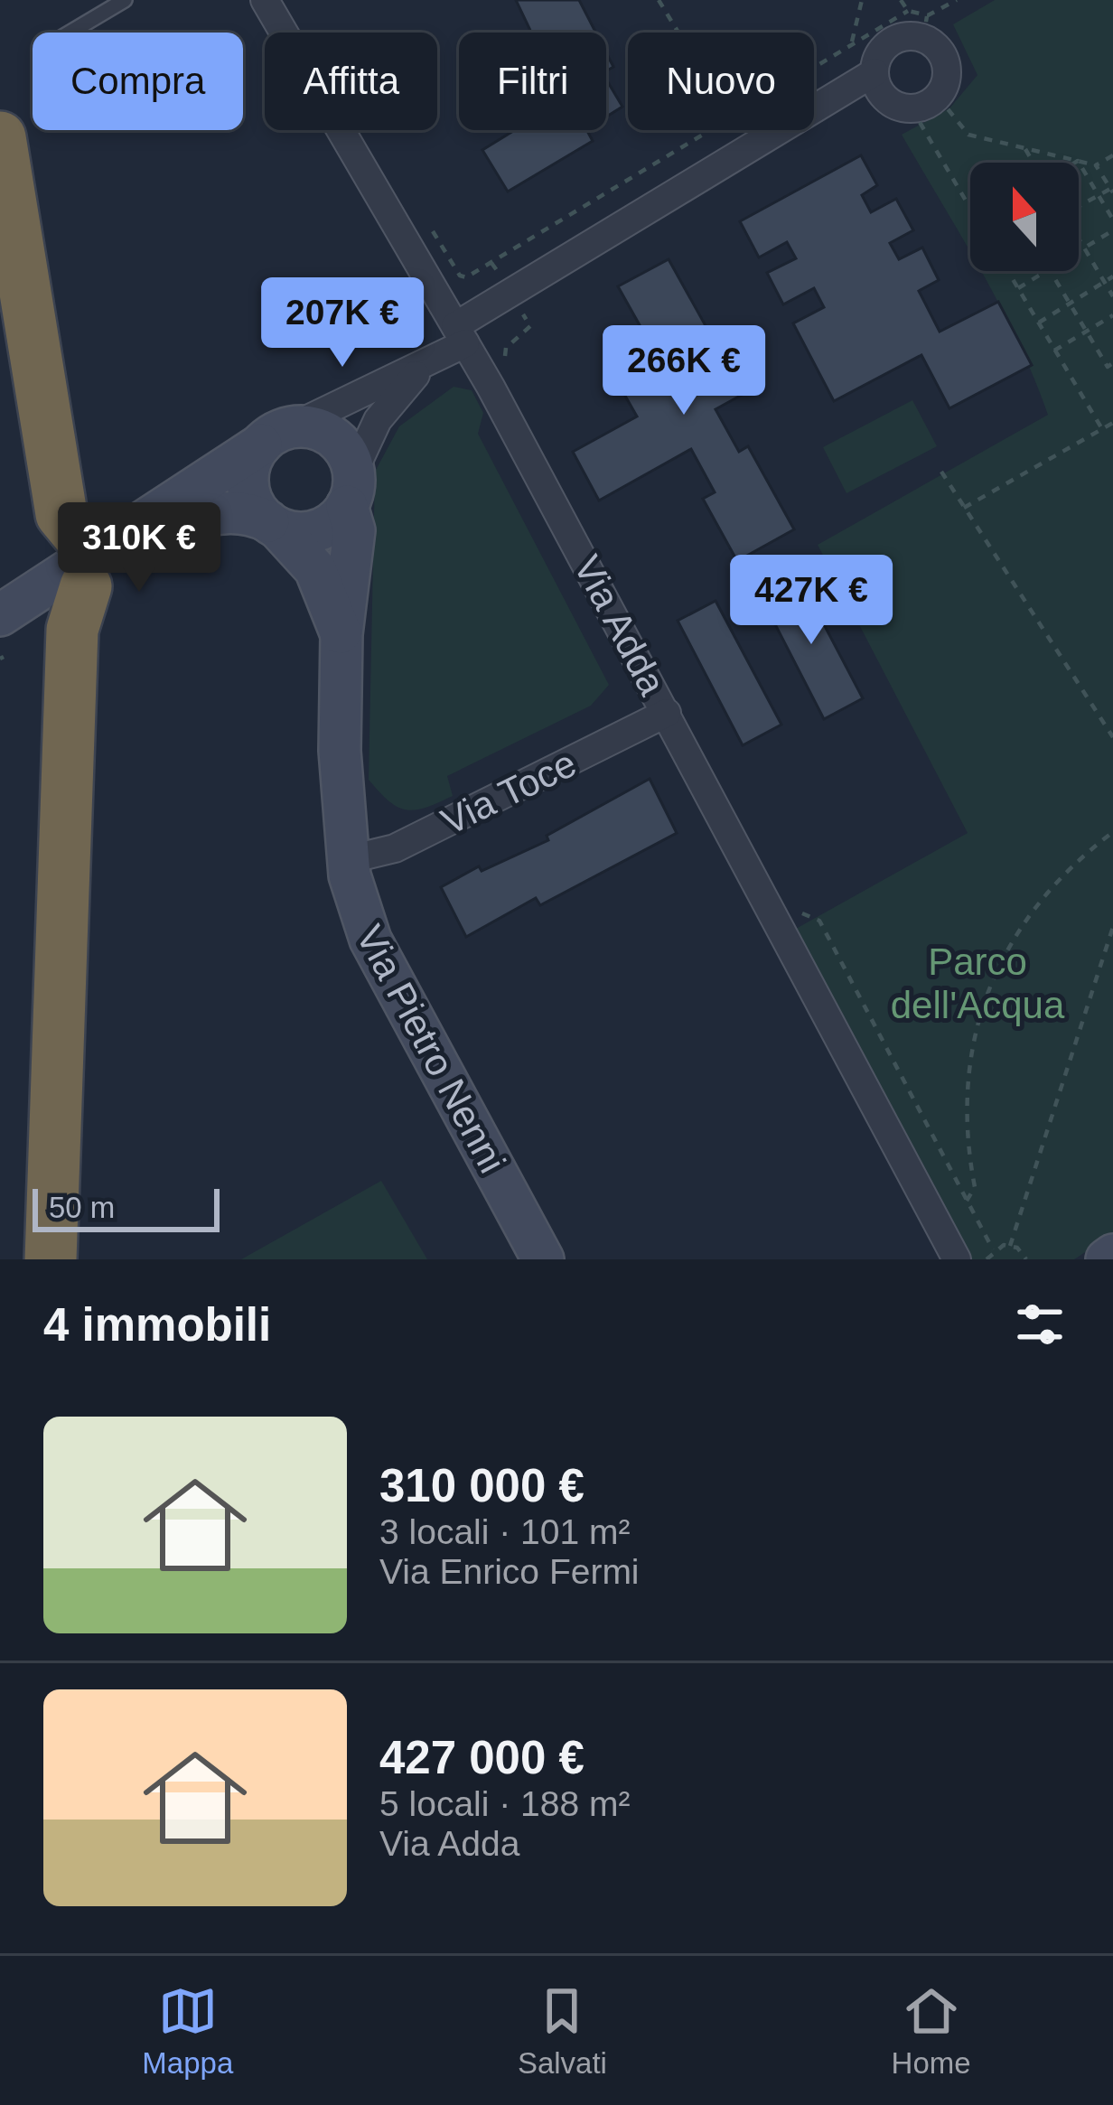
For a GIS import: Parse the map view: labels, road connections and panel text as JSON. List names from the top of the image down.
{
  "streets": {
    "street": ["Via Adda", "Via Toce", "Via Pietro Nenni"]
  },
  "crossings": [
    ["Via Adda", "Via Toce"],
    ["Via Toce", "Via Pietro Nenni"]
  ],
  "parks": ["Parco dell'Acqua"],
  "scale_bar": "50 m",
  "north": "top",
  "page": {
    "chip": [
      "Compra",
      "Affitta",
      "Filtri",
      "Nuovo"
    ],
    "price": [
      "207K €",
      "266K €",
      "310K €",
      "427K €"
    ],
    "scale": "50 m",
    "heading": "4 immobili",
    "list": [
      {
        "name": "310 000 €",
        "note": "3 locali · 101 m² · Via Enrico Fermi"
      },
      {
        "name": "427 000 €",
        "note": "5 locali · 188 m² · Via Adda"
      }
    ],
    "tabs": ["Mappa", "Salvati", "Home"]
  }
}
